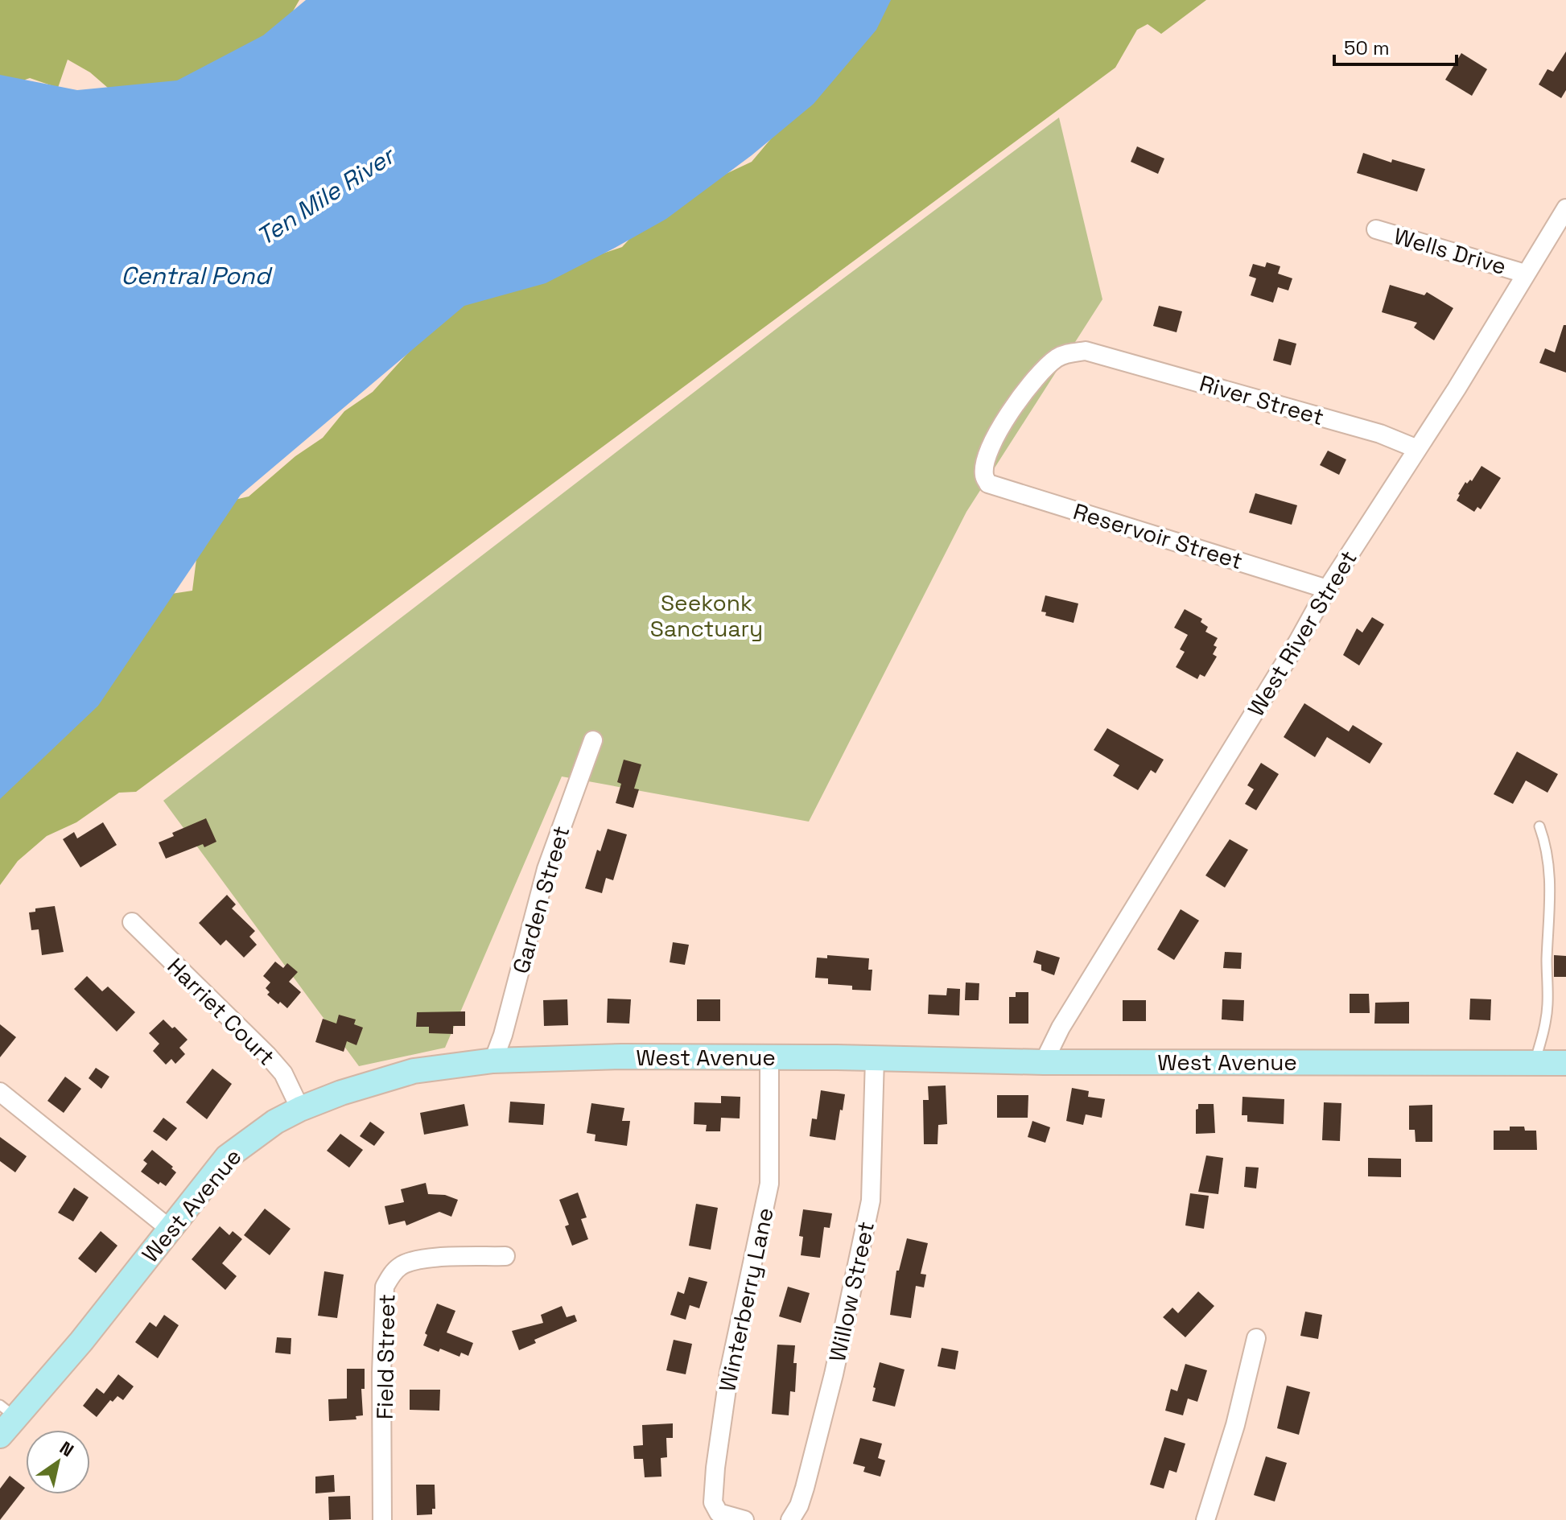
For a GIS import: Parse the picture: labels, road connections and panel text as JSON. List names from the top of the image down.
{
  "streets": {
    "street": [
      "Wells Drive",
      "River Street",
      "Reservoir Street",
      "West River Street",
      "Garden Street",
      "Harriet Court",
      "West Avenue",
      "Willow Street",
      "Winterberry Lane",
      "Field Street"
    ]
  },
  "crossings": [
    ["Wells Drive", "West River Street"],
    ["River Street", "Reservoir Street"],
    ["River Street", "West River Street"],
    ["Reservoir Street", "West River Street"],
    ["West River Street", "West Avenue"],
    ["Garden Street", "West Avenue"],
    ["Harriet Court", "West Avenue"],
    ["West Avenue", "Willow Street"],
    ["West Avenue", "Winterberry Lane"]
  ],
  "water": ["Ten Mile River", "Central Pond"],
  "parks": ["Seekonk Sanctuary"],
  "scale_bar": "50 m",
  "north": "top right"
}
